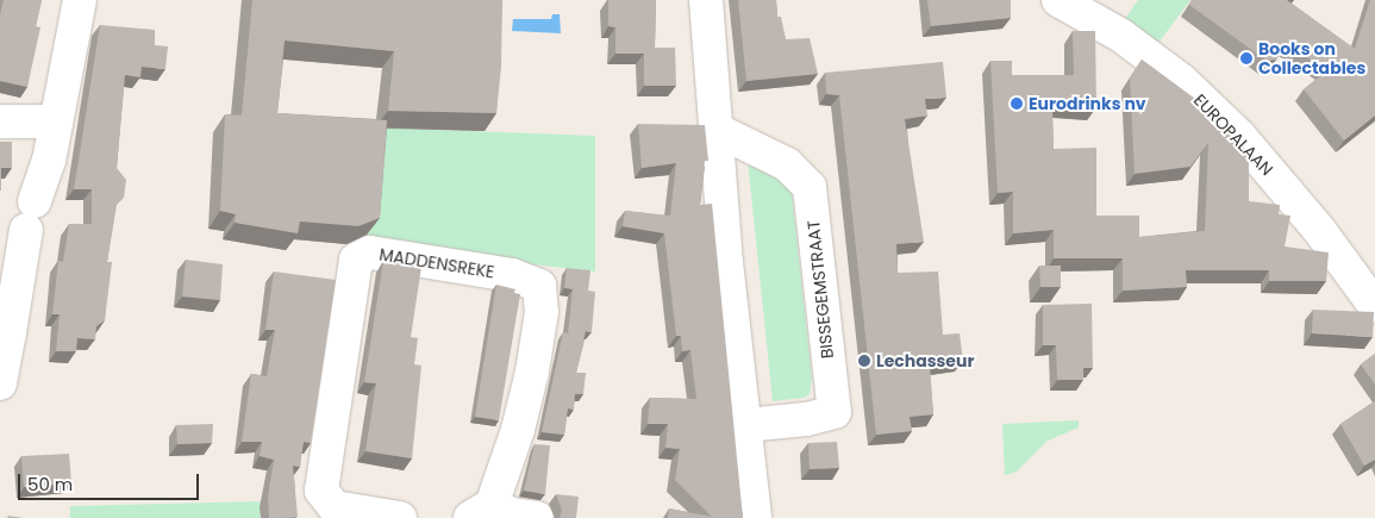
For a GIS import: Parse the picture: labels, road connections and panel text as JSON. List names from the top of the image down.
{
  "streets": {
    "street": ["EUROPALAAN", "MADDENSREKE", "BISSEGEMSTRAAT"]
  },
  "places": ["Books on Collectables", "Eurodrinks nv", "Lechasseur"],
  "scale_bar": "50 m"
}
